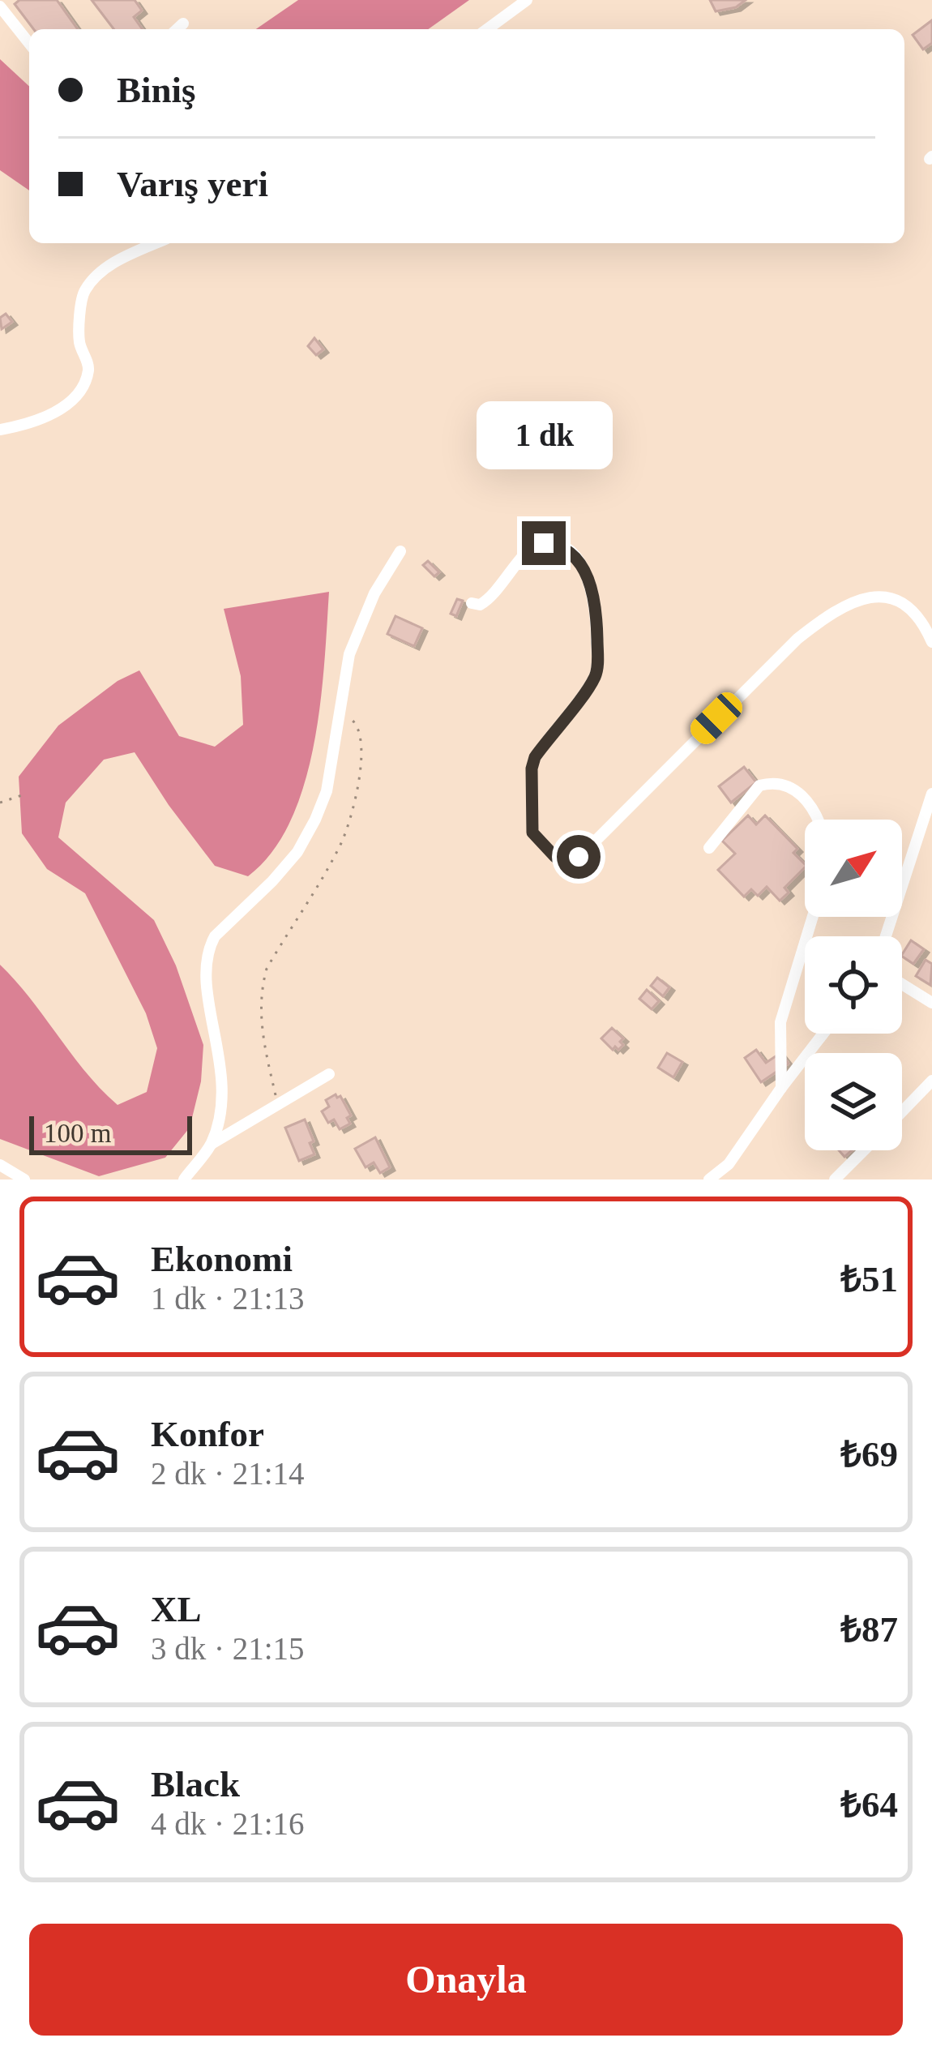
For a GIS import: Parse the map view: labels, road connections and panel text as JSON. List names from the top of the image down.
{
  "scale_bar": "100 m",
  "north": "top right",
  "page": {
    "banner": ["Biniş", "Varış yeri"],
    "bubble": "1 dk",
    "scale": "100 m",
    "list": [
      {
        "name": "Ekonomi",
        "note": "1 dk · 21:13",
        "value": "₺51"
      },
      {
        "name": "Konfor",
        "note": "2 dk · 21:14",
        "value": "₺69"
      },
      {
        "name": "XL",
        "note": "3 dk · 21:15",
        "value": "₺87"
      },
      {
        "name": "Black",
        "note": "4 dk · 21:16",
        "value": "₺64"
      }
    ],
    "buttons": "Onayla"
  }
}
